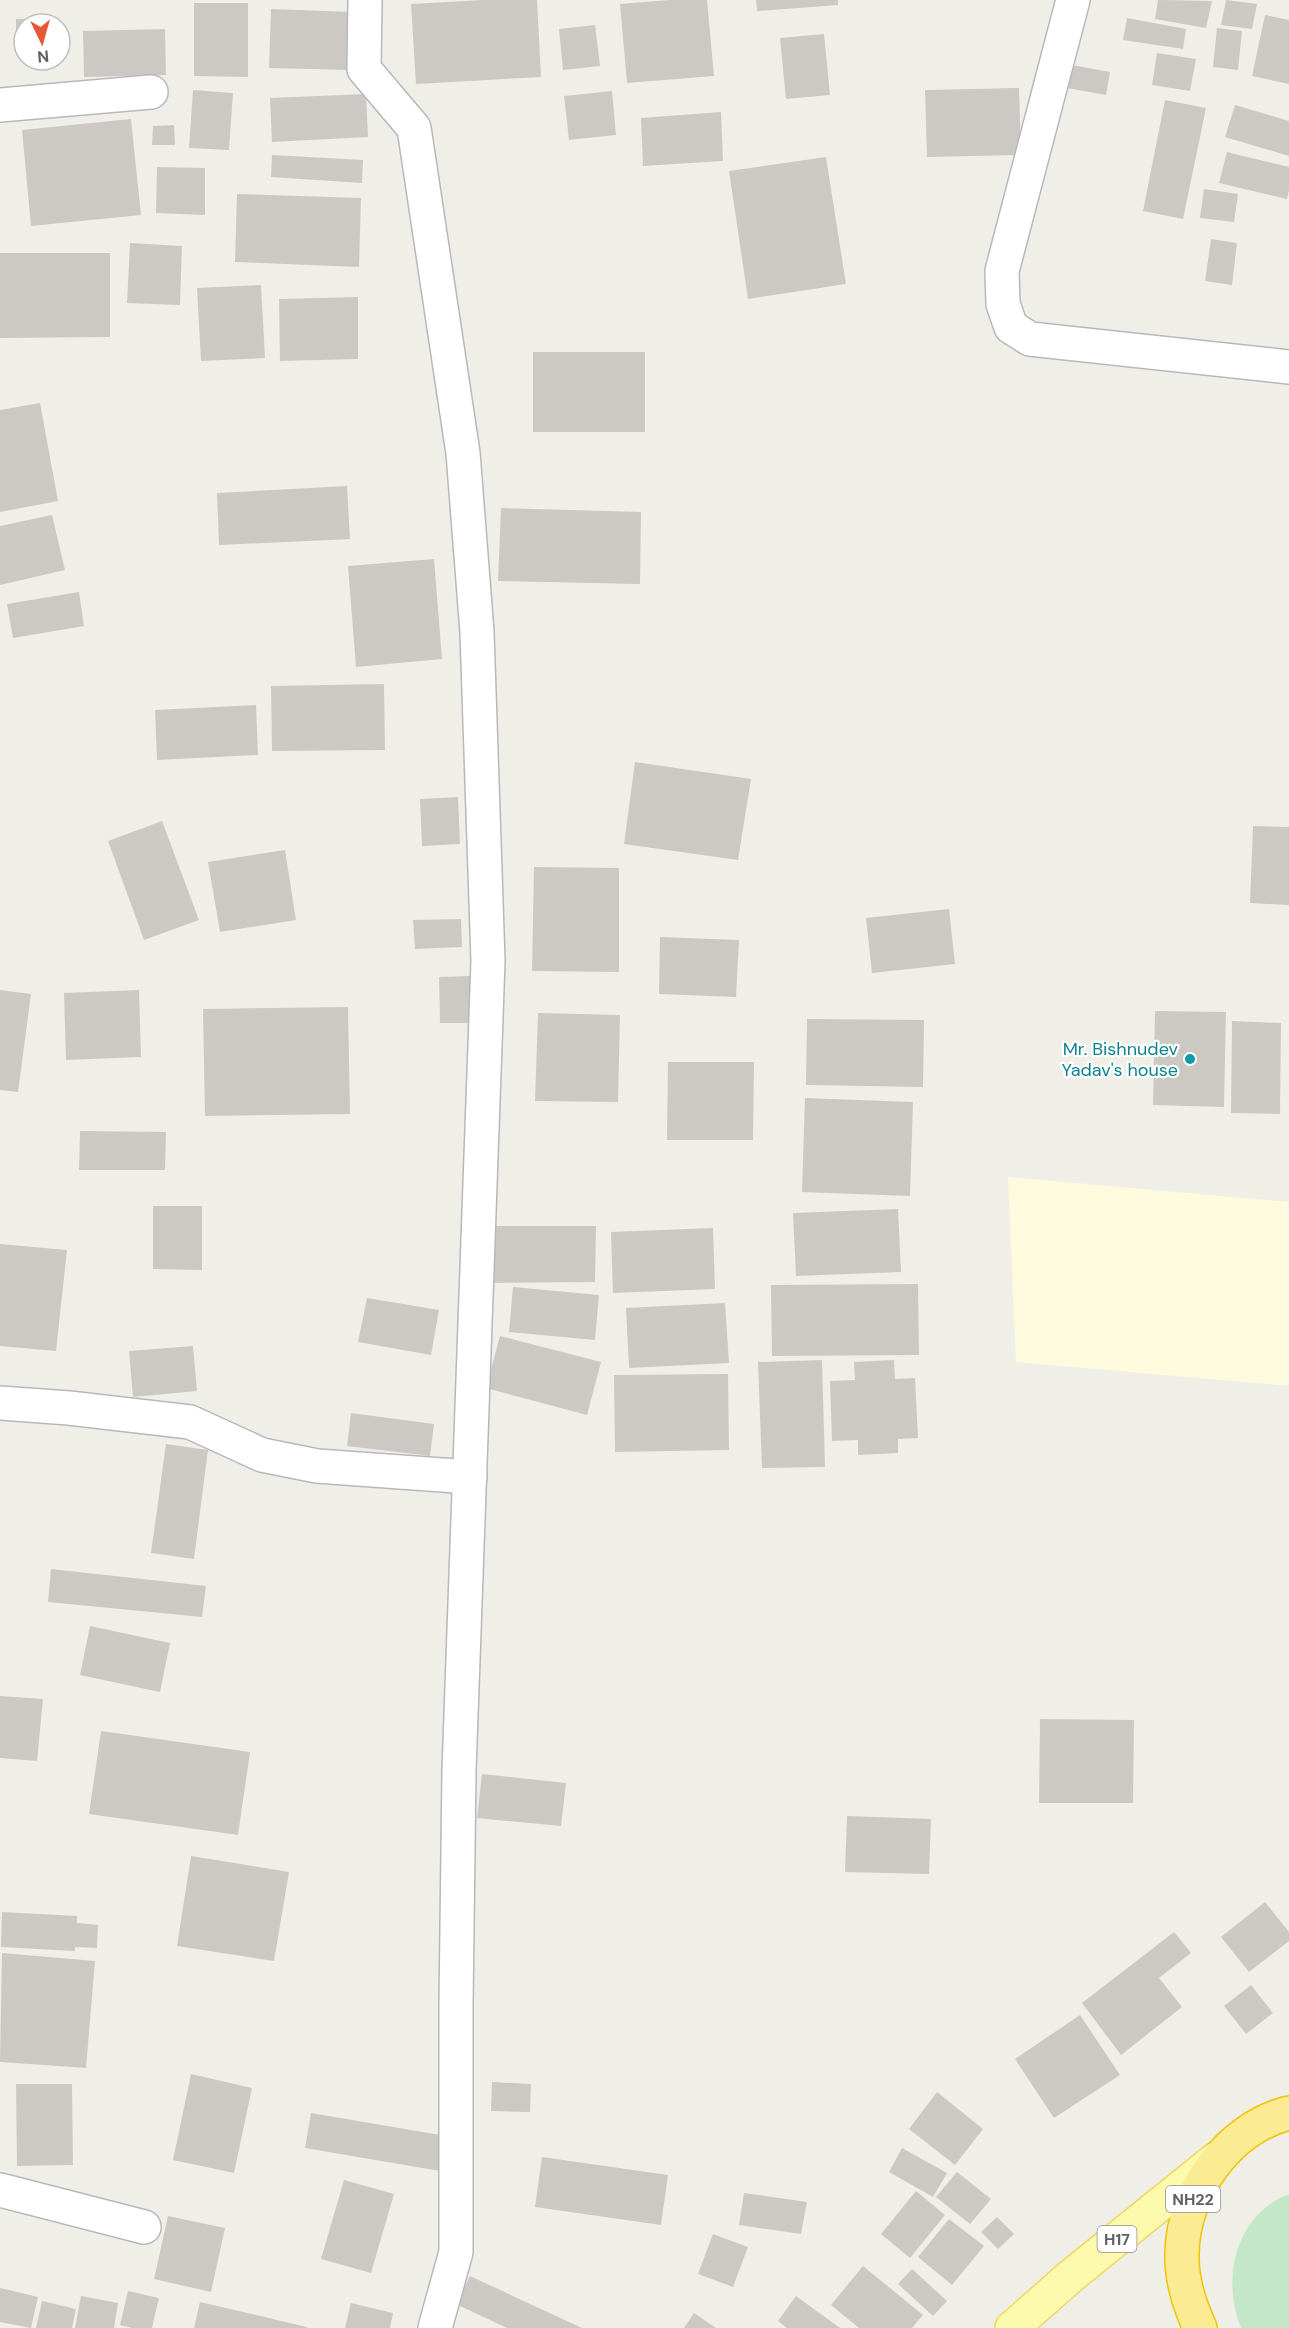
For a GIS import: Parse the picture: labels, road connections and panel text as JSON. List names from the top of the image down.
{
  "streets": {
    "highway": ["NH22"],
    "main road": ["H17"]
  },
  "crossings": [
    ["NH22", "H17"]
  ],
  "places": ["Mr. Bishnudev Yadav's house"],
  "north": "bottom"
}
